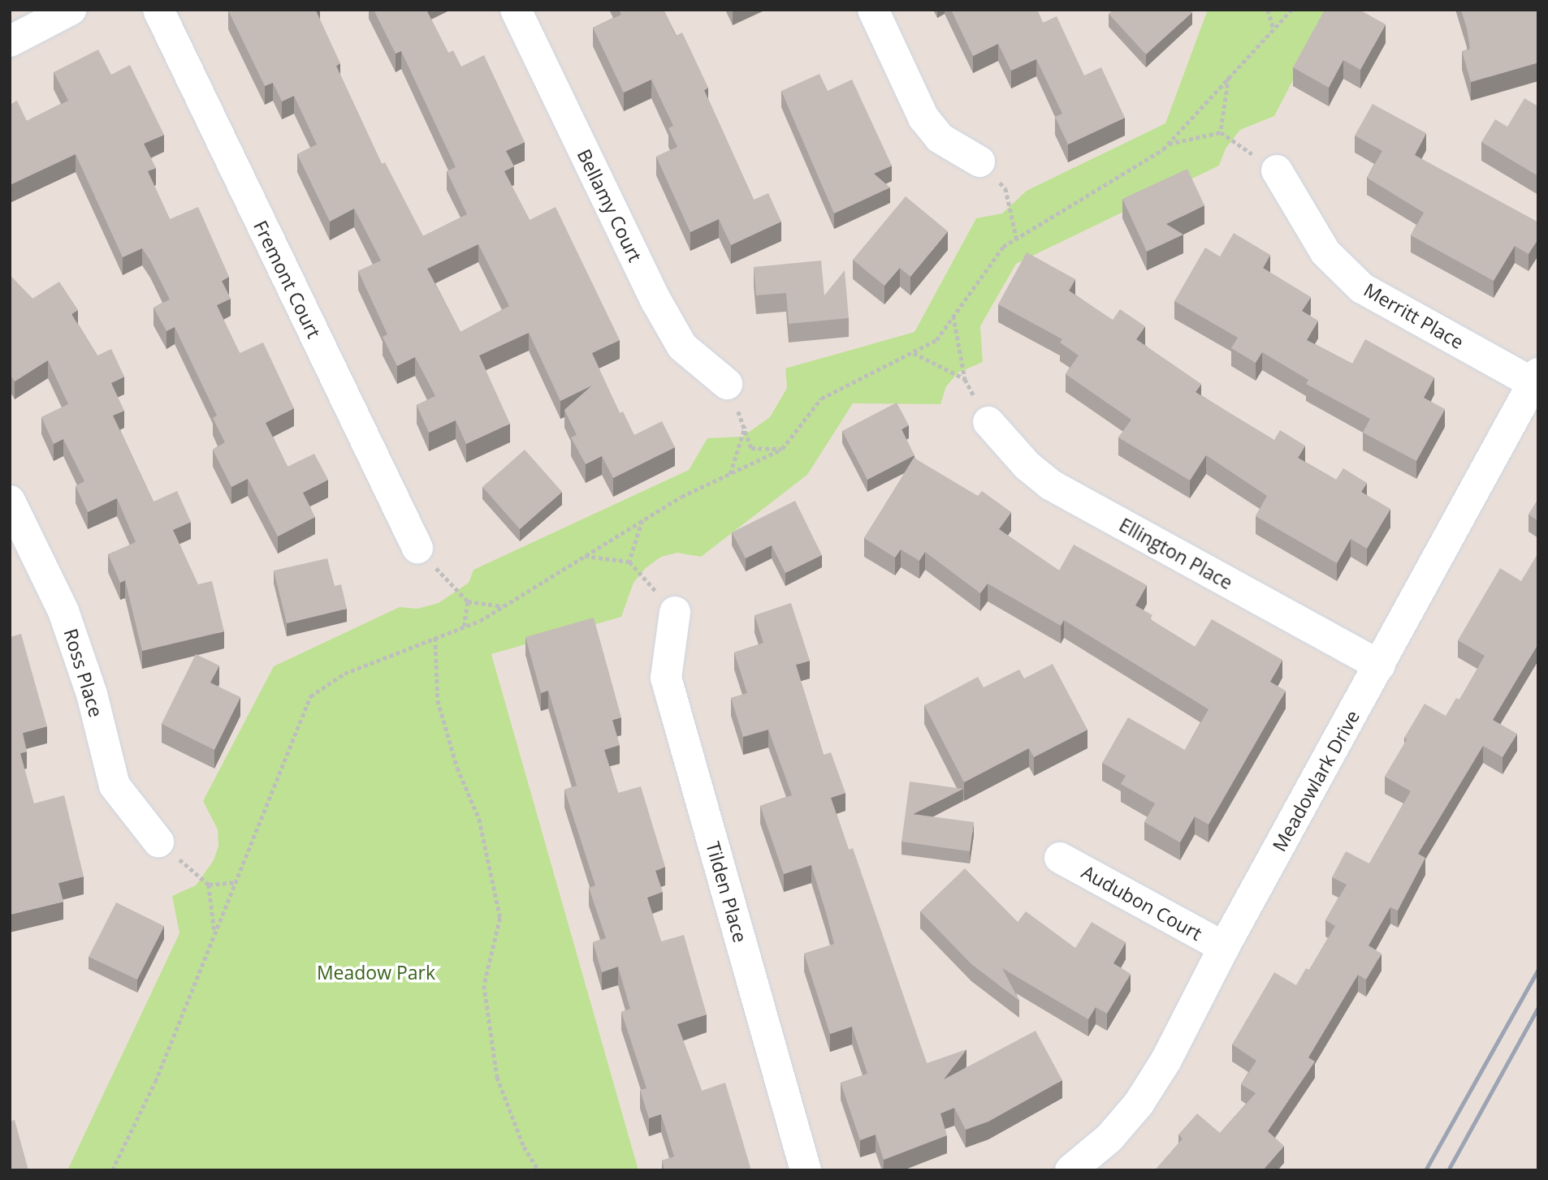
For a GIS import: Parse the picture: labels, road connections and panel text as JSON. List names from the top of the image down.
{
  "streets": {
    "street": [
      "Bellamy Court",
      "Fremont Court",
      "Merritt Place",
      "Ellington Place",
      "Ross Place",
      "Meadowlark Drive",
      "Tilden Place",
      "Audubon Court"
    ]
  },
  "crossings": [
    ["Merritt Place", "Meadowlark Drive"],
    ["Ellington Place", "Meadowlark Drive"],
    ["Meadowlark Drive", "Audubon Court"]
  ],
  "parks": ["Meadow Park"]
}
